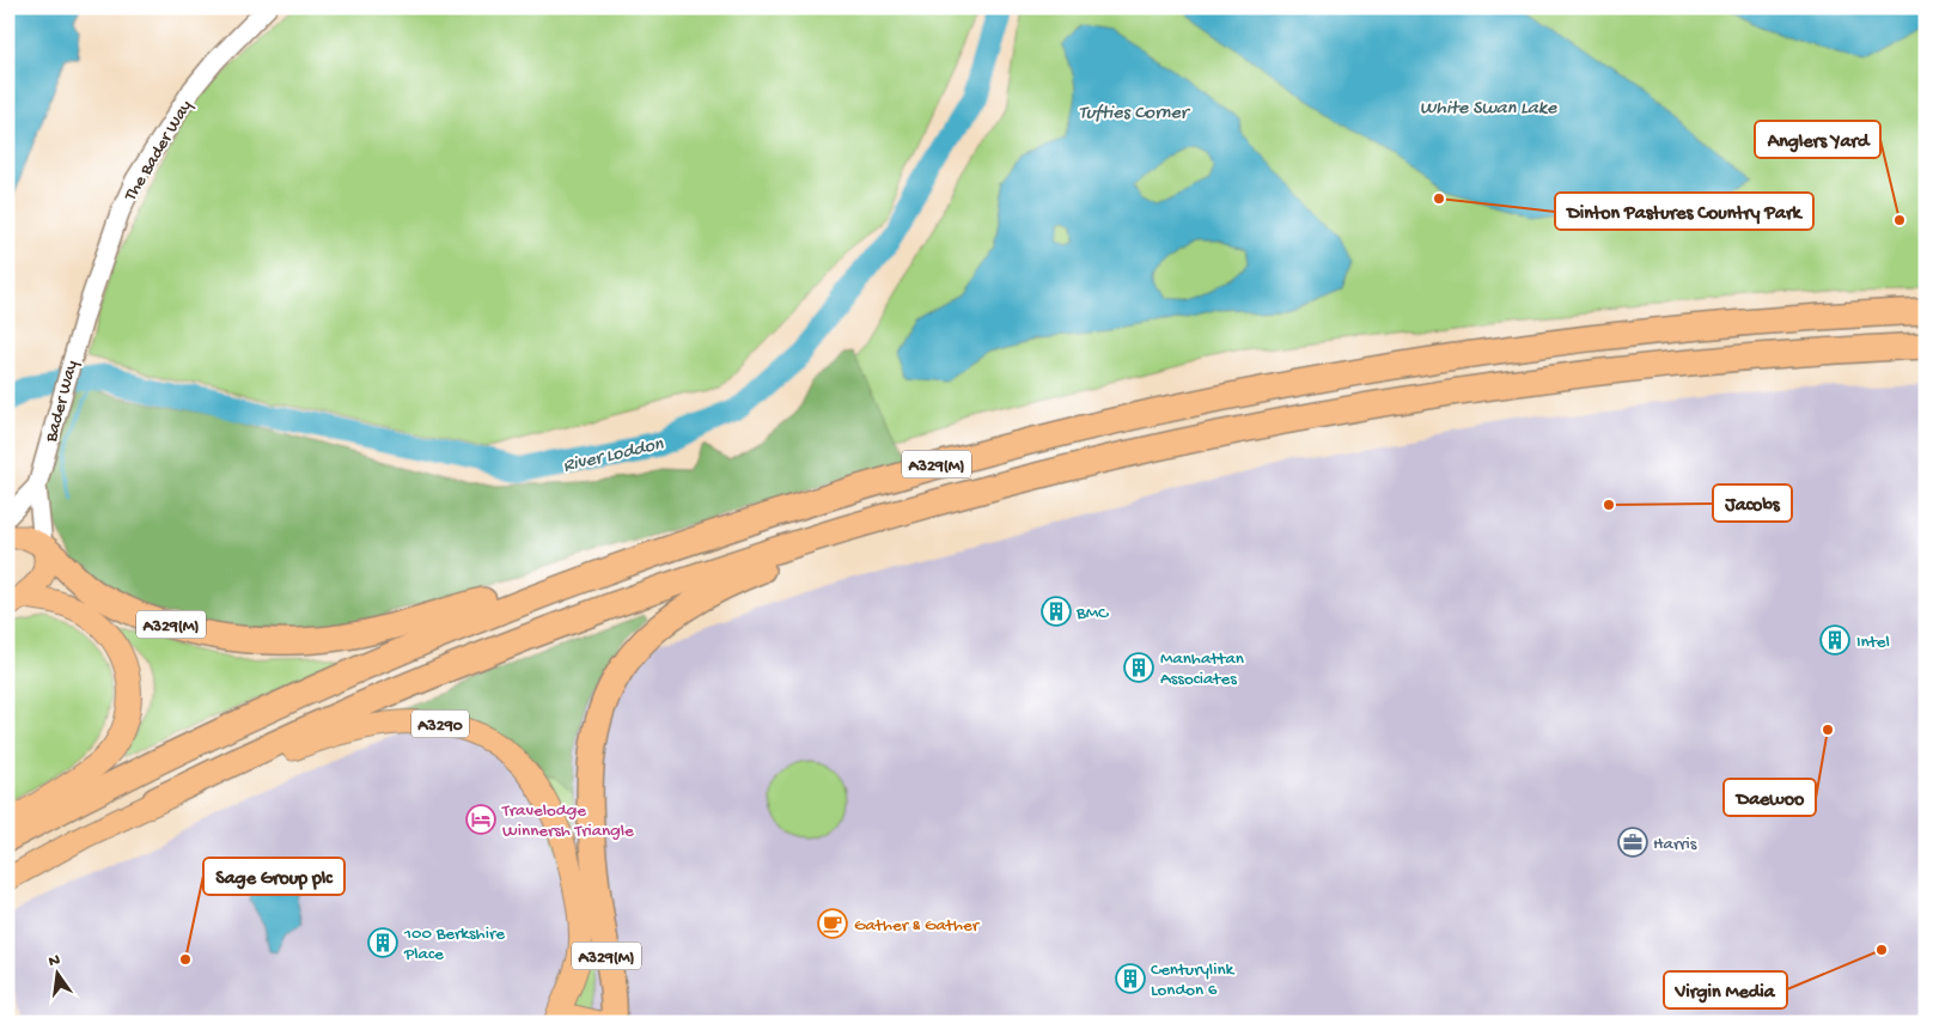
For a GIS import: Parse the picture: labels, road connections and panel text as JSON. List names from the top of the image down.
{
  "streets": {
    "highway": ["A329(M)"],
    "main road": ["A3290"],
    "street": ["The Bader Way", "Bader Way"]
  },
  "crossings": [
    ["The Bader Way", "Bader Way"],
    ["Bader Way", "A329(M)"],
    ["A329(M)", "A3290"]
  ],
  "water": ["White Swan Lake", "Tufties Corner", "River Loddon"],
  "places": {
    "other": [
      "Dinton Pastures Country Park",
      "Anglers Yard",
      "Jacobs",
      "Daewoo",
      "Virgin Media",
      "Sage Group plc"
    ],
    "building": [
      "BMC",
      "Intel",
      "Manhattan Associates",
      "100 Berkshire Place",
      "Centurylink London 6"
    ],
    "hotel": ["Travelodge Winnersh Triangle"],
    "office": ["Harris"],
    "cafe": ["Gather & Gather"]
  },
  "north": "top"
}
